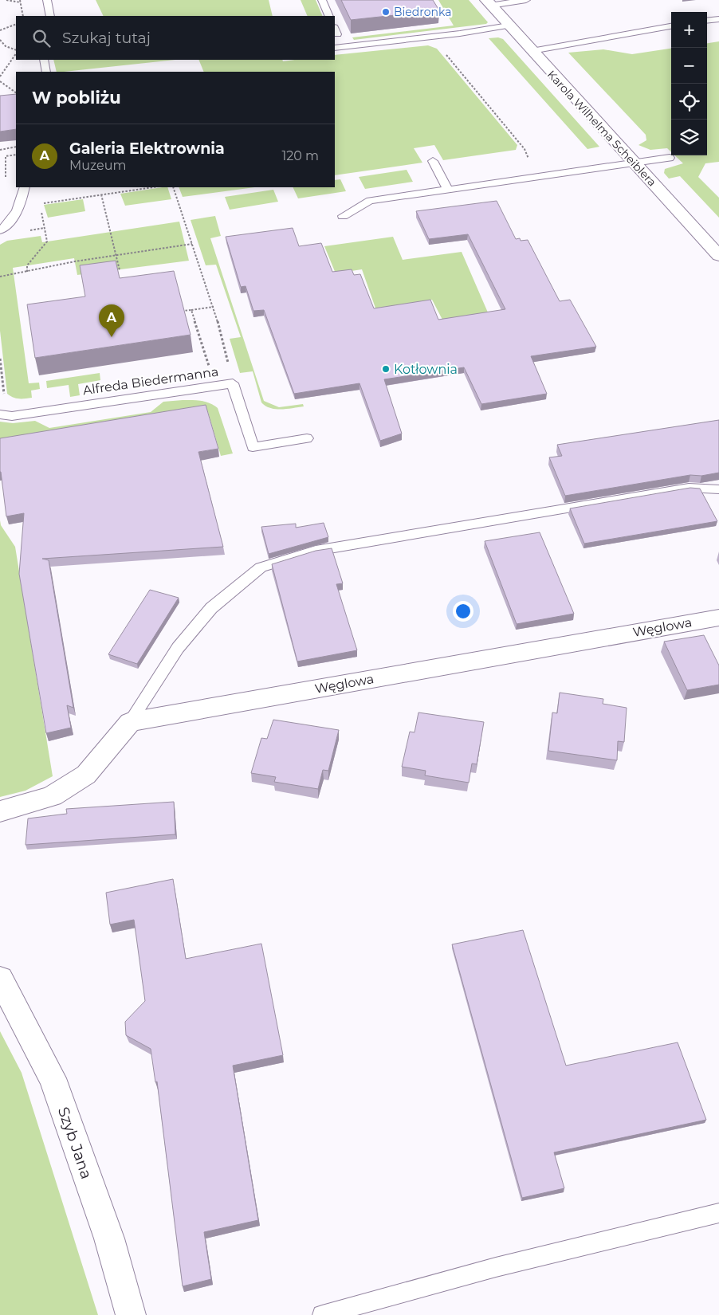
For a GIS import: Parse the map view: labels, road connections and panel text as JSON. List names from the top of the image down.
{
  "streets": {
    "street": ["Karola Wilhelma Scheiblera", "Węglowa", "Szyb Jana"],
    "lane": ["Alfreda Biedermanna"]
  },
  "places": ["Biedronka", "Kotłownia"],
  "page": {
    "map_buttons": ["+", "−"],
    "search": "Szukaj tutaj",
    "heading": "W pobliżu",
    "list": [
      {
        "mark": "A",
        "name": "Galeria Elektrownia",
        "note": "Muzeum",
        "value": "120 m"
      }
    ],
    "pins": "A"
  }
}
